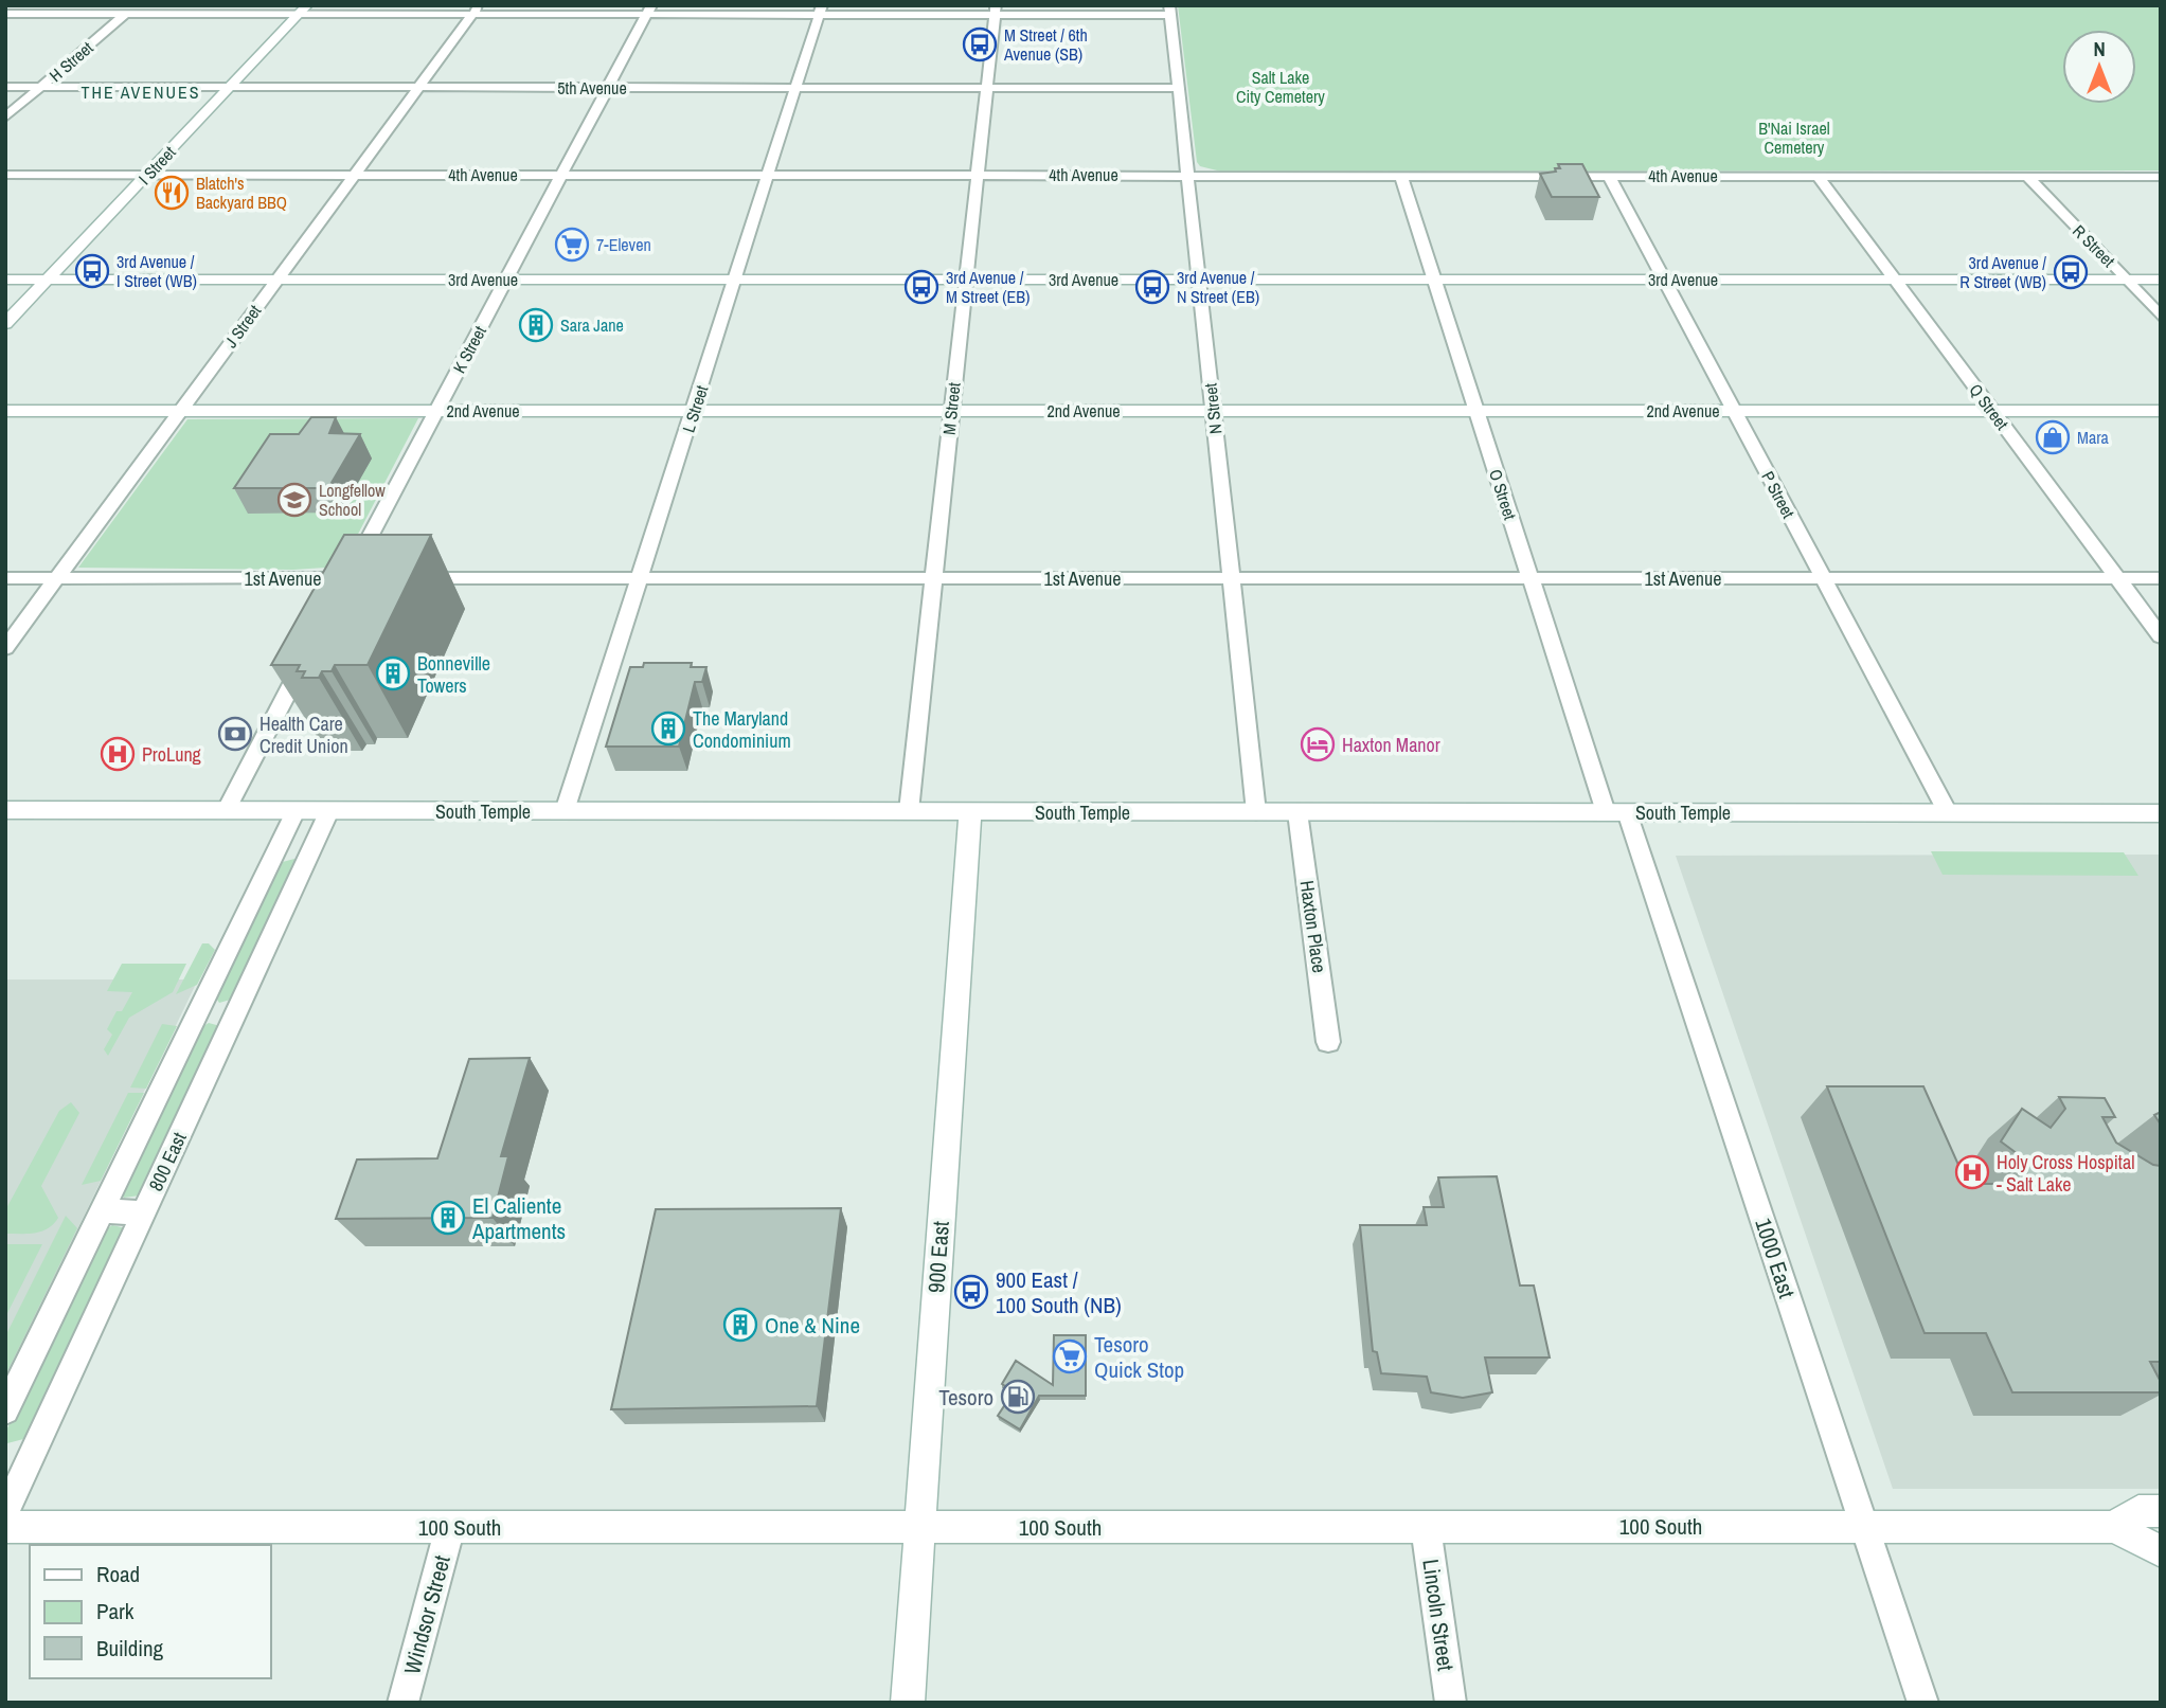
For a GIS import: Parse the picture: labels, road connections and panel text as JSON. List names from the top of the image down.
{
  "streets": {
    "street": [
      "H Street",
      "5th Avenue",
      "I Street",
      "4th Avenue",
      "R Street",
      "3rd Avenue",
      "J Street",
      "K Street",
      "Q Street",
      "L Street",
      "M Street",
      "N Street",
      "2nd Avenue",
      "O Street",
      "P Street",
      "1st Avenue",
      "South Temple",
      "Haxton Place",
      "800 East",
      "900 East",
      "1000 East",
      "100 South",
      "Windsor Street",
      "Lincoln Street"
    ]
  },
  "crossings": [
    ["H Street", "5th Avenue"],
    ["5th Avenue", "I Street"],
    ["5th Avenue", "J Street"],
    ["5th Avenue", "K Street"],
    ["5th Avenue", "L Street"],
    ["5th Avenue", "M Street"],
    ["5th Avenue", "N Street"],
    ["I Street", "4th Avenue"],
    ["I Street", "3rd Avenue"],
    ["4th Avenue", "R Street"],
    ["4th Avenue", "J Street"],
    ["4th Avenue", "K Street"],
    ["4th Avenue", "Q Street"],
    ["4th Avenue", "L Street"],
    ["4th Avenue", "M Street"],
    ["4th Avenue", "N Street"],
    ["4th Avenue", "O Street"],
    ["4th Avenue", "P Street"],
    ["R Street", "3rd Avenue"],
    ["3rd Avenue", "J Street"],
    ["3rd Avenue", "K Street"],
    ["3rd Avenue", "Q Street"],
    ["3rd Avenue", "L Street"],
    ["3rd Avenue", "M Street"],
    ["3rd Avenue", "N Street"],
    ["3rd Avenue", "O Street"],
    ["3rd Avenue", "P Street"],
    ["J Street", "2nd Avenue"],
    ["J Street", "1st Avenue"],
    ["K Street", "2nd Avenue"],
    ["K Street", "1st Avenue"],
    ["Q Street", "2nd Avenue"],
    ["Q Street", "1st Avenue"],
    ["L Street", "2nd Avenue"],
    ["L Street", "1st Avenue"],
    ["L Street", "South Temple"],
    ["M Street", "2nd Avenue"],
    ["M Street", "1st Avenue"],
    ["M Street", "South Temple"],
    ["N Street", "2nd Avenue"],
    ["N Street", "1st Avenue"],
    ["N Street", "South Temple"],
    ["2nd Avenue", "O Street"],
    ["2nd Avenue", "P Street"],
    ["O Street", "1st Avenue"],
    ["O Street", "South Temple"],
    ["O Street", "1000 East"],
    ["P Street", "1st Avenue"],
    ["P Street", "South Temple"],
    ["South Temple", "Haxton Place"],
    ["South Temple", "800 East"],
    ["South Temple", "900 East"],
    ["South Temple", "1000 East"],
    ["900 East", "100 South"],
    ["1000 East", "100 South"],
    ["100 South", "Windsor Street"],
    ["100 South", "Lincoln Street"]
  ],
  "districts": ["THE AVENUES"],
  "parks": ["Salt Lake City Cemetery", "B'Nai Israel Cemetery"],
  "places": {
    "bus stop": [
      "M Street / 6th Avenue (SB)",
      "3rd Avenue / I Street (WB)",
      "3rd Avenue / R Street (WB)",
      "3rd Avenue / M Street (EB)",
      "3rd Avenue / N Street (EB)",
      "900 East / 100 South (NB)"
    ],
    "restaurant": ["Blatch's Backyard BBQ"],
    "supermarket": ["7-Eleven", "Tesoro Quick Stop"],
    "building": [
      "Sara Jane",
      "Bonneville Towers",
      "The Maryland Condominium",
      "El Caliente Apartments",
      "One & Nine"
    ],
    "shop": ["Mara"],
    "school or university": ["Longfellow School"],
    "bank": ["Health Care Credit Union"],
    "hotel": ["Haxton Manor"],
    "hospital": ["ProLung", "Holy Cross Hospital - Salt Lake"],
    "fuel station": ["Tesoro"]
  },
  "legend": ["Road", "Park", "Building"],
  "north": "top"
}
